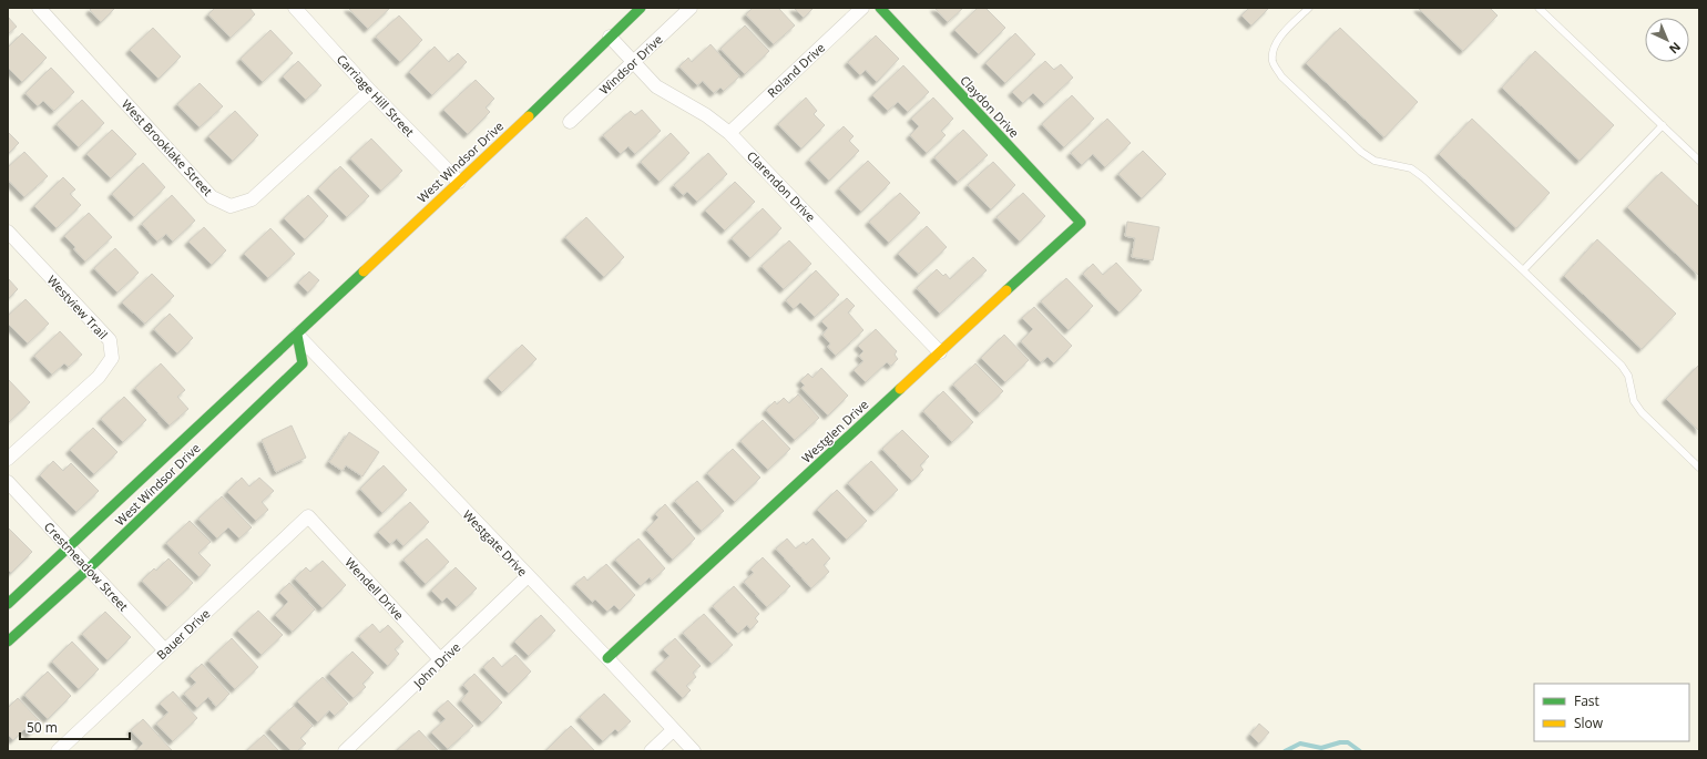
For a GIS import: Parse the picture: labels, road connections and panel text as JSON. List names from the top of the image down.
{
  "streets": {
    "street": [
      "Windsor Drive",
      "Roland Drive",
      "Carriage Hill Street",
      "Claydon Drive",
      "West Brooklake Street",
      "West Windsor Drive",
      "Clarendon Drive",
      "Westview Trail",
      "Westglen Drive",
      "Westgate Drive",
      "Crestmeadow Street",
      "Wendell Drive",
      "Bauer Drive",
      "John Drive"
    ]
  },
  "crossings": [
    ["Windsor Drive", "Clarendon Drive"],
    ["Roland Drive", "Clarendon Drive"],
    ["Carriage Hill Street", "West Brooklake Street"],
    ["Carriage Hill Street", "West Windsor Drive"],
    ["Claydon Drive", "Westglen Drive"],
    ["West Windsor Drive", "Clarendon Drive"],
    ["West Windsor Drive", "Westgate Drive"],
    ["West Windsor Drive", "Crestmeadow Street"],
    ["Clarendon Drive", "Westglen Drive"],
    ["Westglen Drive", "Westgate Drive"],
    ["Westgate Drive", "John Drive"],
    ["Crestmeadow Street", "Bauer Drive"],
    ["Wendell Drive", "Bauer Drive"],
    ["Wendell Drive", "John Drive"]
  ],
  "legend": ["Fast", "Slow"],
  "scale_bar": "50 m",
  "north": "bottom right"
}
